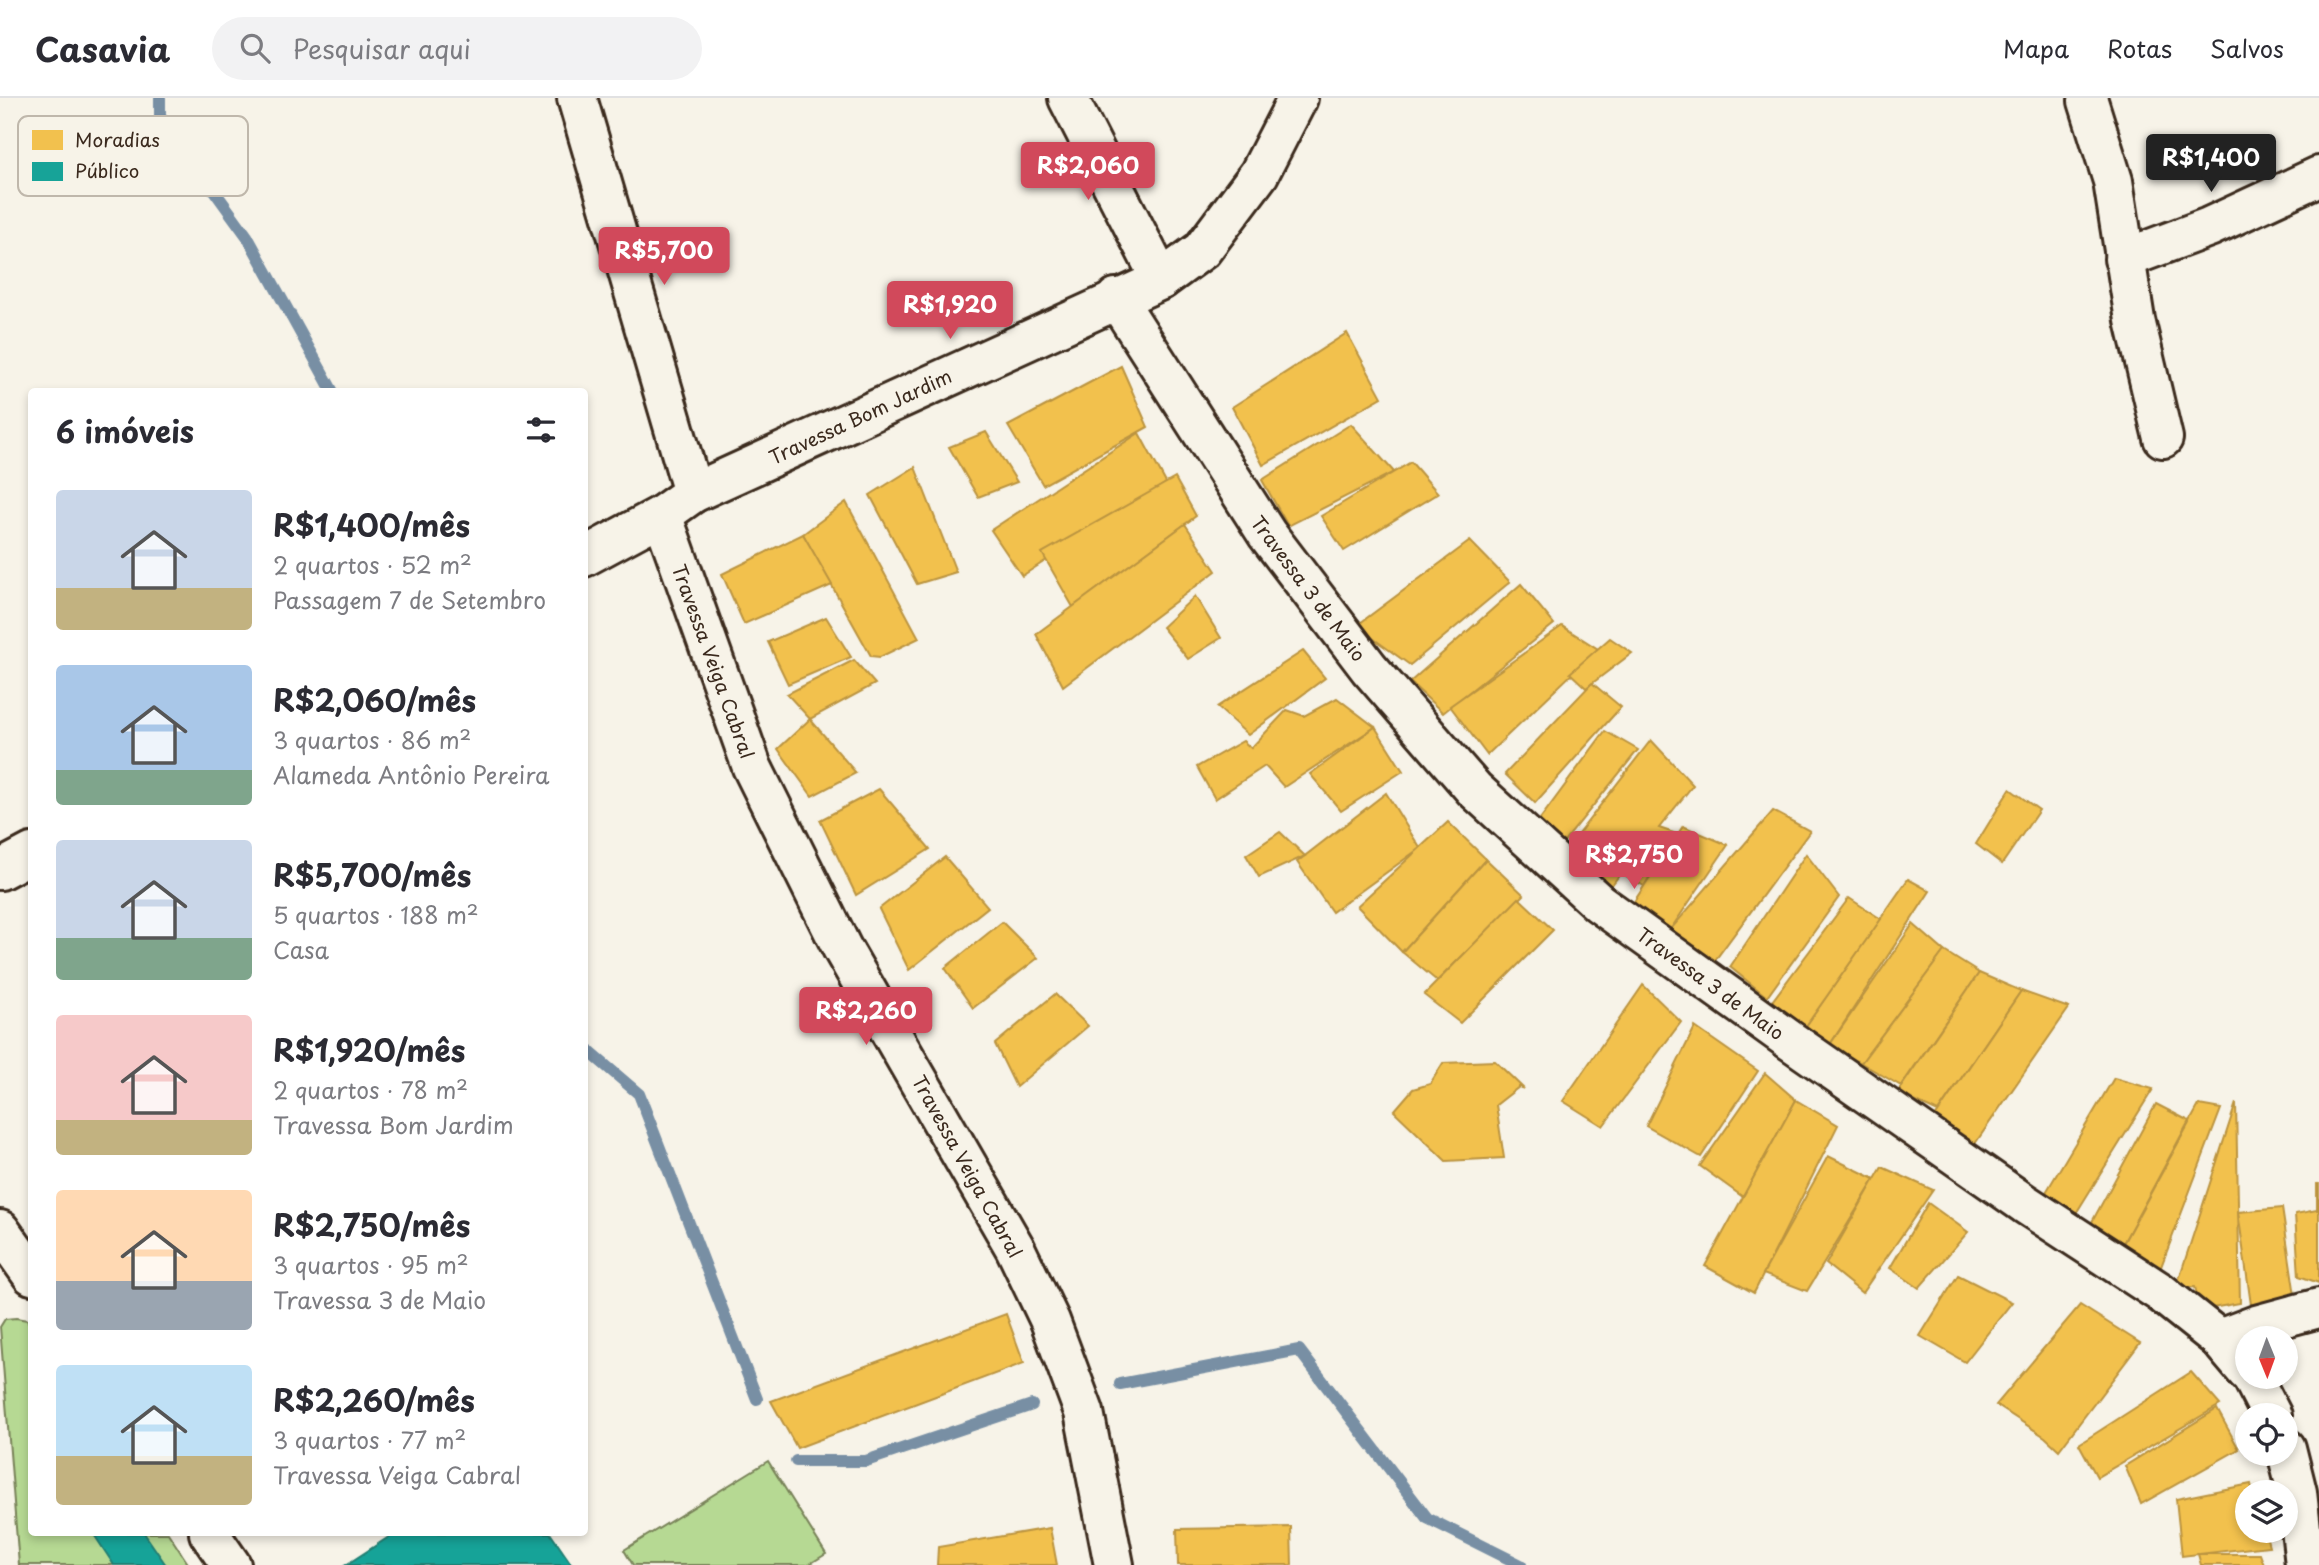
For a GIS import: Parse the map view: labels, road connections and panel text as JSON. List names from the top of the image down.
{
  "streets": {
    "street": ["Travessa Bom Jardim", "Travessa 3 de Maio", "Travessa Veiga Cabral"]
  },
  "crossings": [
    ["Travessa Bom Jardim", "Travessa 3 de Maio"],
    ["Travessa Bom Jardim", "Travessa Veiga Cabral"]
  ],
  "legend": ["Moradias", "Público"],
  "north": "bottom",
  "page": {
    "header": "Casavia",
    "search": "Pesquisar aqui",
    "nav": ["Mapa", "Rotas", "Salvos"],
    "price": [
      "R$1,400",
      "R$2,060",
      "R$5,700",
      "R$1,920",
      "R$2,750",
      "R$2,260"
    ],
    "heading": "6 imóveis",
    "list": [
      {
        "name": "R$1,400/mês",
        "note": "2 quartos · 52 m² · Passagem 7 de Setembro"
      },
      {
        "name": "R$2,060/mês",
        "note": "3 quartos · 86 m² · Alameda Antônio Pereira"
      },
      {
        "name": "R$5,700/mês",
        "note": "5 quartos · 188 m² · Casa"
      },
      {
        "name": "R$1,920/mês",
        "note": "2 quartos · 78 m² · Travessa Bom Jardim"
      },
      {
        "name": "R$2,750/mês",
        "note": "3 quartos · 95 m² · Travessa 3 de Maio"
      },
      {
        "name": "R$2,260/mês",
        "note": "3 quartos · 77 m² · Travessa Veiga Cabral"
      }
    ]
  }
}
